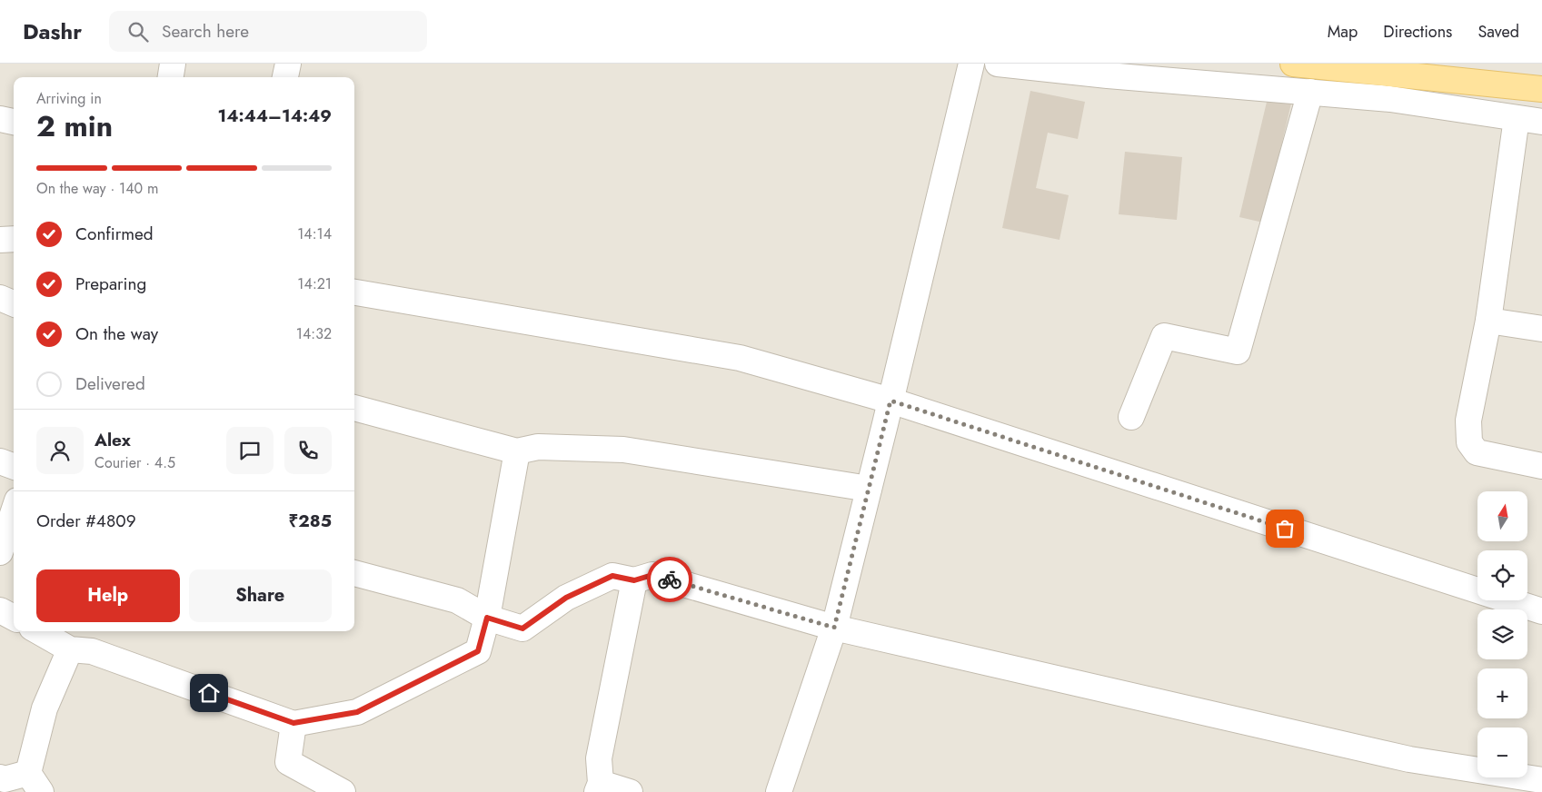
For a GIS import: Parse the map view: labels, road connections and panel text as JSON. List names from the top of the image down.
{
  "north": "top",
  "page": {
    "header": "Dashr",
    "search": "Search here",
    "nav": ["Map", "Directions", "Saved"],
    "heading": ["2 min", "Arriving in", "14:44–14:49"],
    "panel": [
      "Alex",
      "Courier · 4.5",
      "Order #4809",
      "₹285"
    ],
    "bar": "On the way · 140 m",
    "list": [
      ["Confirmed", "14:14"],
      ["Preparing", "14:21"],
      ["On the way", "14:32"],
      "Delivered"
    ],
    "map_buttons": ["+", "−"],
    "buttons": ["Help", "Share"]
  }
}
